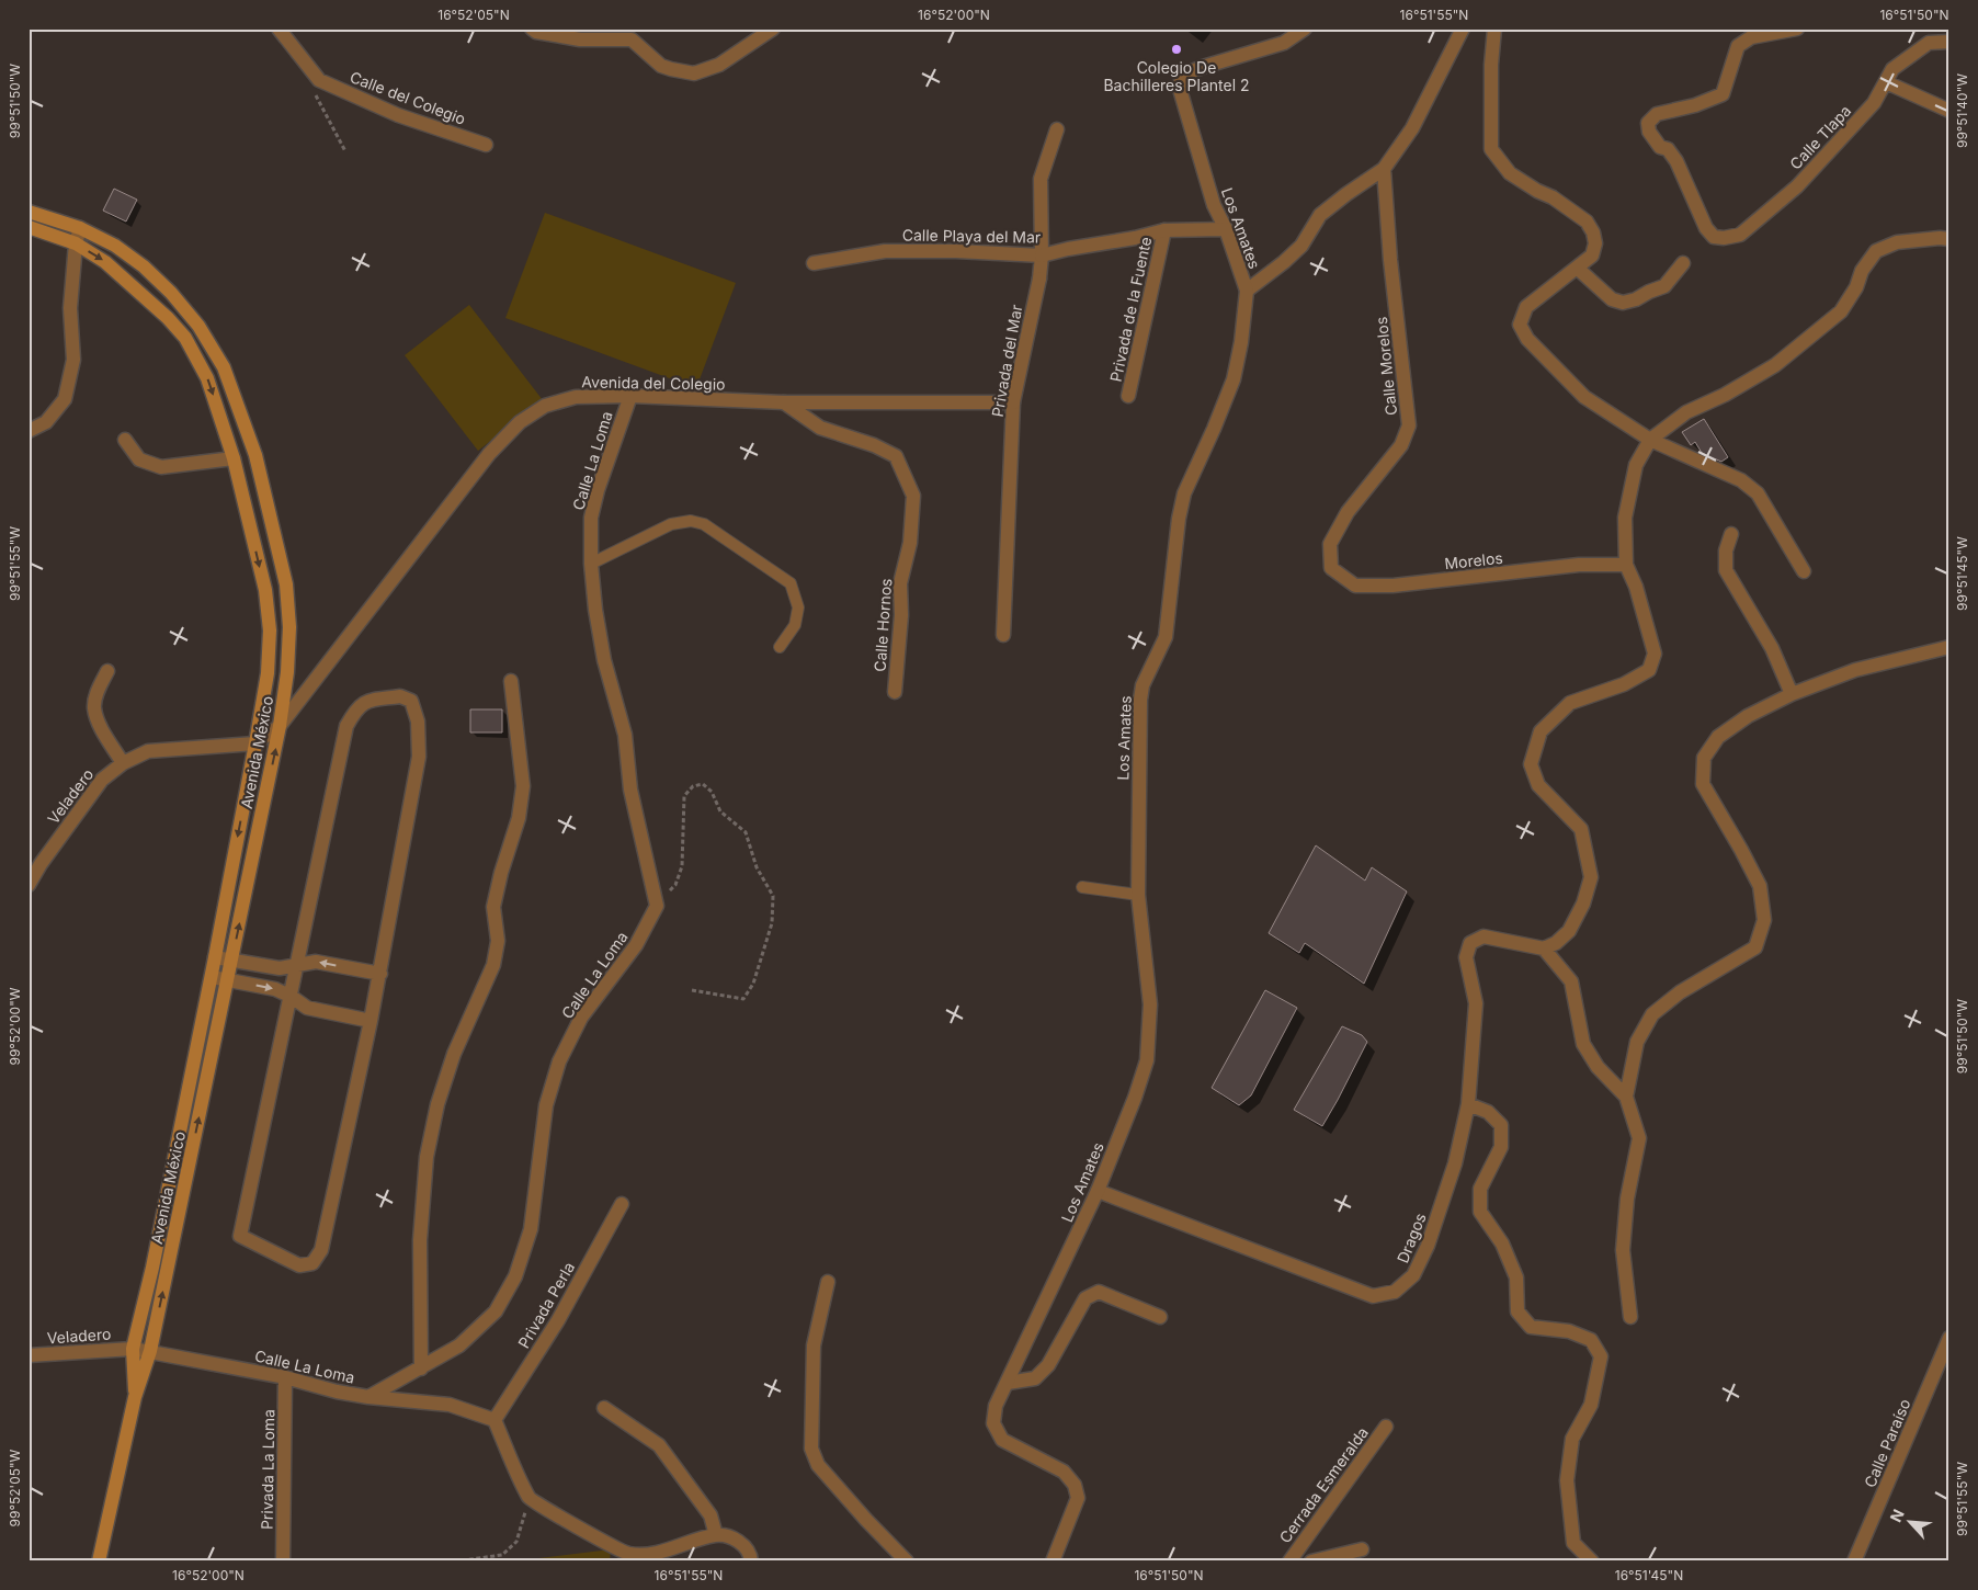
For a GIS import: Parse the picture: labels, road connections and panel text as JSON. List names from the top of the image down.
{
  "streets": {
    "main road": ["Avenida México"],
    "street": [
      "Calle del Colegio",
      "Calle Tlapa",
      "Los Amates",
      "Calle Playa del Mar",
      "Privada de la Fuente",
      "Privada del Mar",
      "Calle Morelos",
      "Avenida del Colegio",
      "Calle La Loma",
      "Morelos",
      "Calle Hornos",
      "Veladero",
      "Dragos",
      "Privada Perla",
      "Calle Paraíso",
      "Privada La Loma",
      "Cerrada Esmeralda"
    ]
  },
  "crossings": [
    ["Los Amates", "Calle Playa del Mar"],
    ["Los Amates", "Dragos"],
    ["Calle Playa del Mar", "Privada de la Fuente"],
    ["Calle Playa del Mar", "Privada del Mar"],
    ["Privada del Mar", "Avenida del Colegio"],
    ["Calle Morelos", "Morelos"],
    ["Avenida del Colegio", "Calle La Loma"],
    ["Avenida del Colegio", "Calle Hornos"],
    ["Avenida del Colegio", "Avenida México"],
    ["Avenida del Colegio", "Veladero"],
    ["Calle La Loma", "Avenida México"],
    ["Calle La Loma", "Veladero"],
    ["Calle La Loma", "Privada La Loma"],
    ["Avenida México", "Veladero"]
  ],
  "places": ["Colegio De Bachilleres Plantel 2"],
  "north": "top left",
  "coordinates": [
    "16°52'05\"N",
    "16°52'00\"N",
    "16°51'55\"N",
    "16°51'50\"N",
    "99°51'50\"W",
    "99°51'40\"W",
    "99°51'55\"W",
    "99°51'45\"W",
    "99°52'00\"W",
    "99°52'05\"W",
    "16°51'45\"N"
  ]
}
